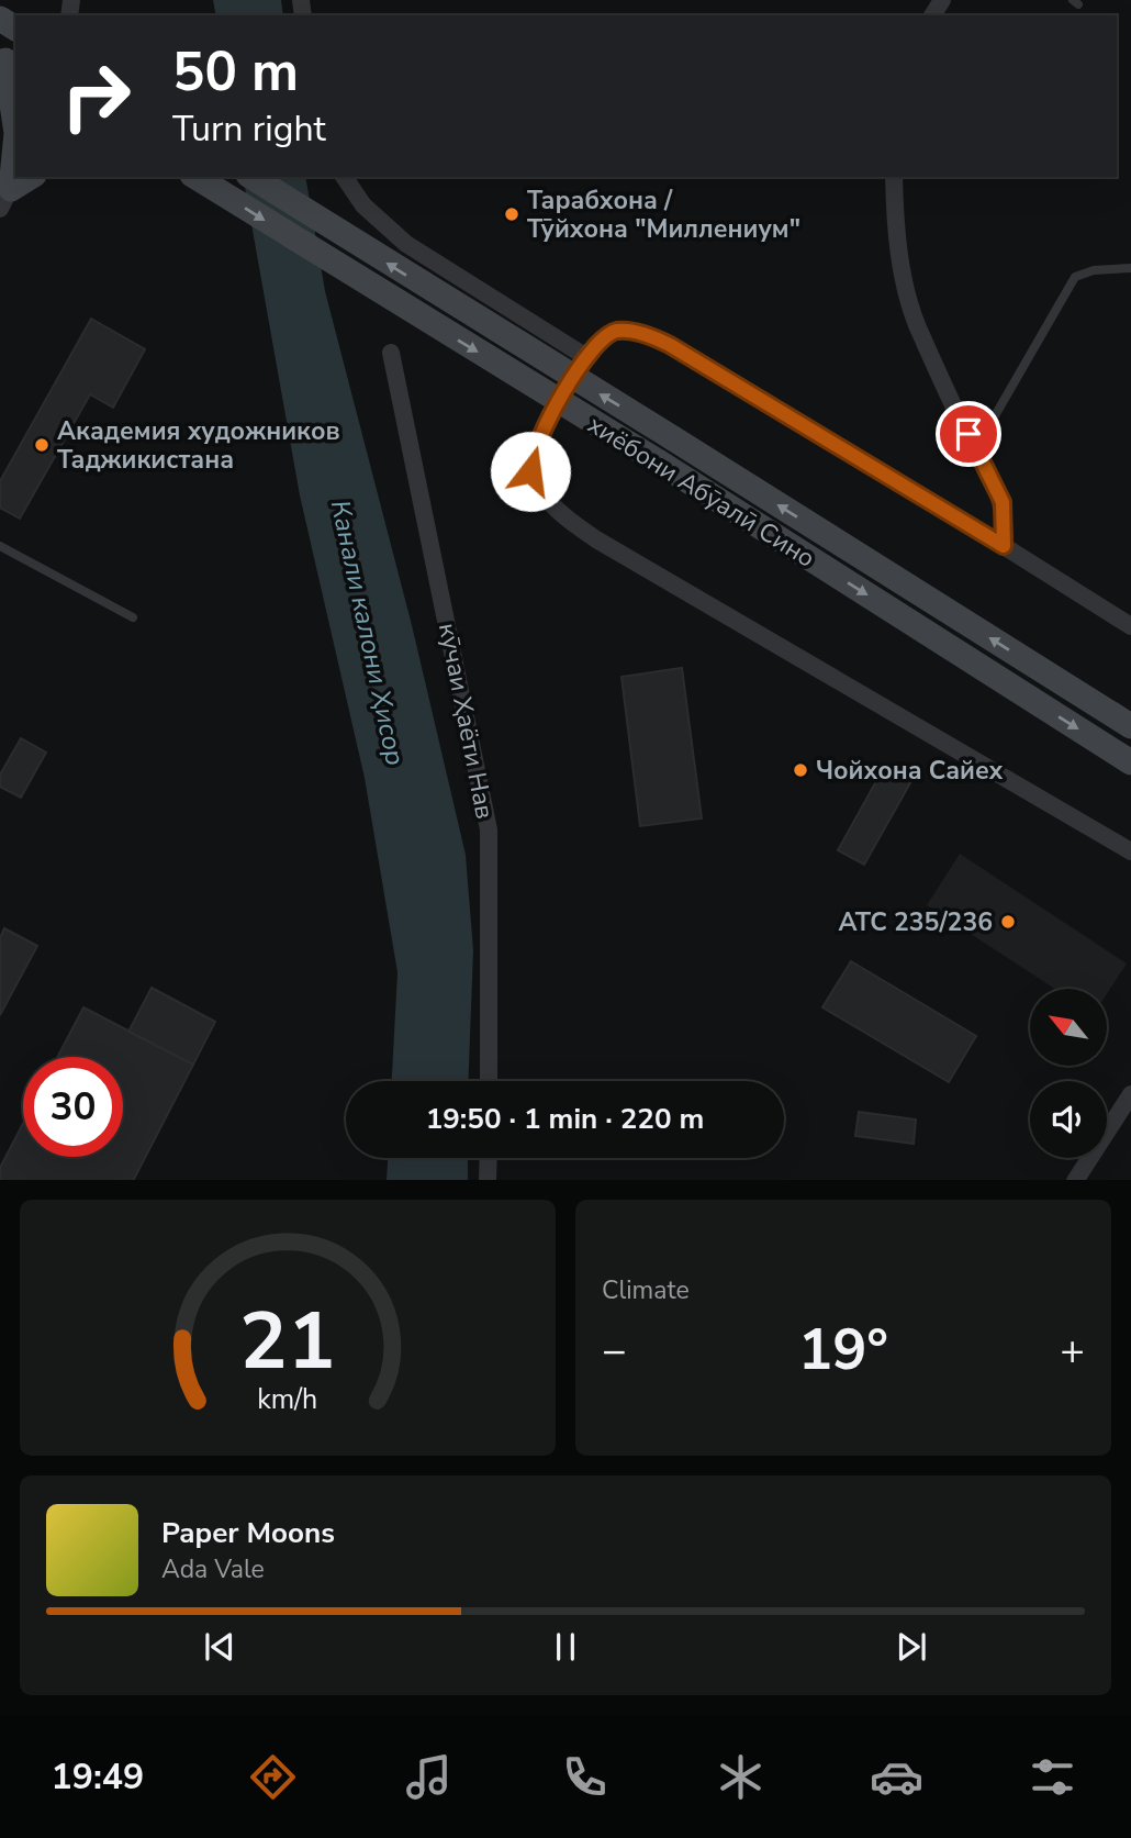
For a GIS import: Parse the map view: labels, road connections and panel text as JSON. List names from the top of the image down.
{
  "streets": {
    "main road": ["хиёбони Абӯалӣ Сино"],
    "street": ["кӯчаи Ҳаёти Нав"]
  },
  "water": ["Канали калони Ҳисор"],
  "places": [
    "Тарабхона / Тӯйхона \"Миллениум\"",
    "Академия художников Таджикистана",
    "Чойхона Сайех",
    "АТС 235/236"
  ],
  "north": "top left",
  "page": {
    "turn": ["50 m", "Turn right"],
    "limit": "30",
    "trip": "19:50 · 1 min · 220 m",
    "tile": "Climate",
    "heat": ["−", "19°", "+"],
    "song": ["Paper Moons", "Ada Vale"],
    "tabs": "19:49",
    "gauge": ["21", "km/h"]
  }
}
